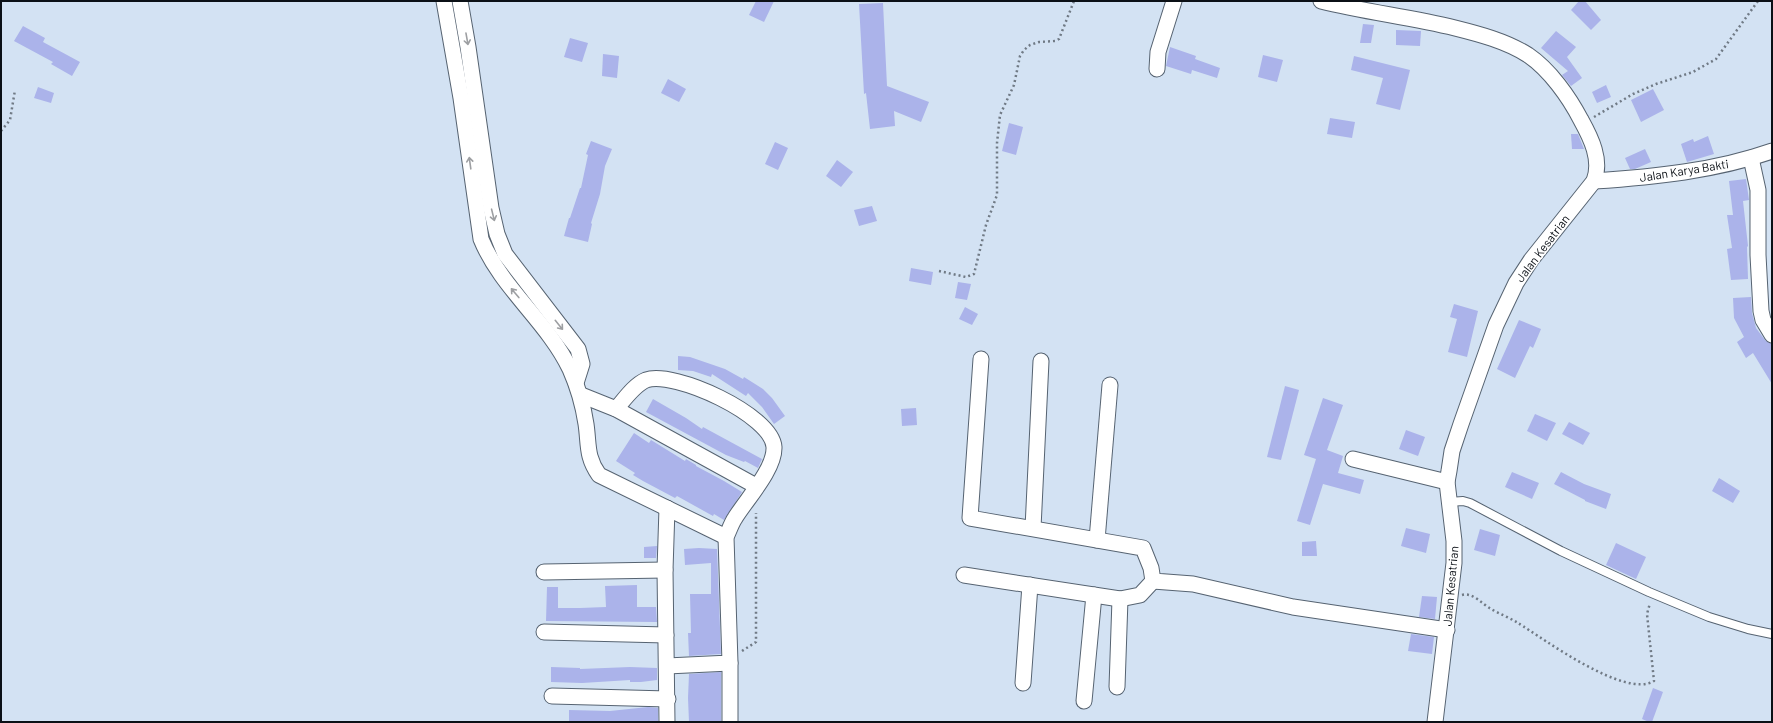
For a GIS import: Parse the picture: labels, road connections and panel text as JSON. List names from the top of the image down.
{
  "streets": {
    "street": ["Jalan Karya Bakti", "Jalan Kesatrian"]
  },
  "crossings": [
    ["Jalan Karya Bakti", "Jalan Kesatrian"]
  ]
}
